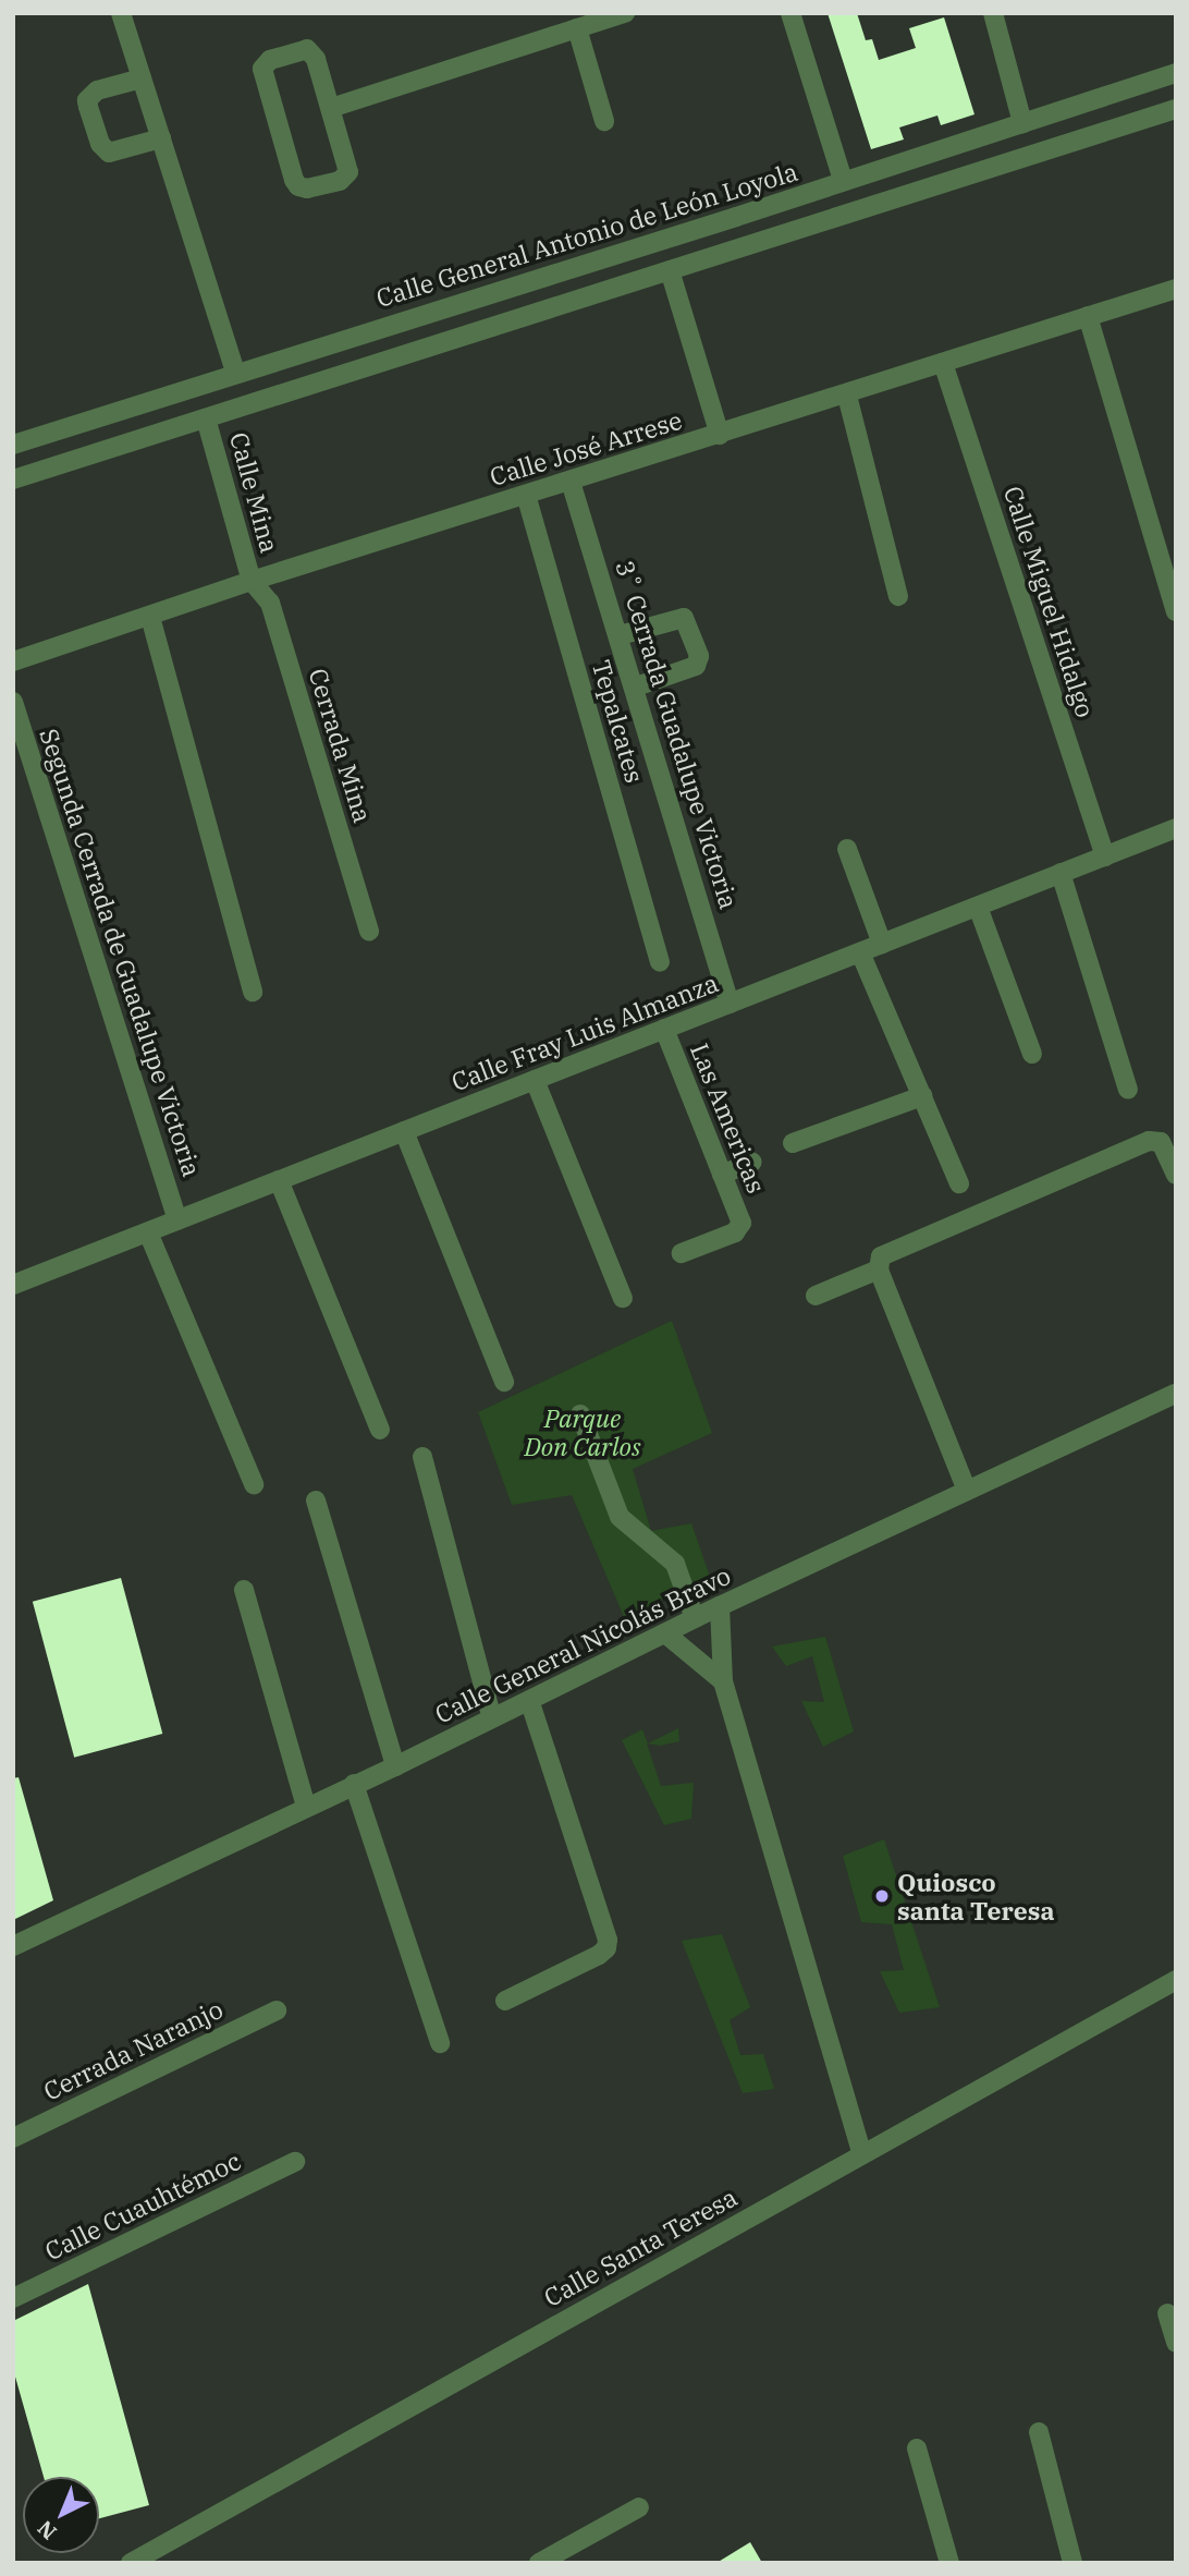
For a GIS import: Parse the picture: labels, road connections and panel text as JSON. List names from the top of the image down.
{
  "streets": {
    "street": [
      "Calle General Antonio de León Loyola",
      "Calle José Arrese",
      "Calle Mina",
      "Calle Miguel Hidalgo",
      "Tepalcates",
      "3˚ Cerrada Guadalupe Victoria",
      "Cerrada Mina",
      "Segunda Cerrada de Guadalupe Victoria",
      "Calle Fray Luis Almanza",
      "Las Americas",
      "Calle General Nicolás Bravo",
      "Cerrada Naranjo",
      "Calle Cuauhtémoc",
      "Calle Santa Teresa"
    ]
  },
  "crossings": [
    ["Calle José Arrese", "Calle Mina"],
    ["Calle José Arrese", "Calle Miguel Hidalgo"],
    ["Calle José Arrese", "Tepalcates"],
    ["Calle José Arrese", "3˚ Cerrada Guadalupe Victoria"],
    ["Calle José Arrese", "Cerrada Mina"],
    ["Calle Mina", "Cerrada Mina"],
    ["Calle Miguel Hidalgo", "Calle Fray Luis Almanza"],
    ["3˚ Cerrada Guadalupe Victoria", "Calle Fray Luis Almanza"],
    ["Segunda Cerrada de Guadalupe Victoria", "Calle Fray Luis Almanza"],
    ["Calle Fray Luis Almanza", "Las Americas"]
  ],
  "parks": ["Parque Don Carlos"],
  "places": ["Quiosco santa Teresa"],
  "north": "bottom left"
}
